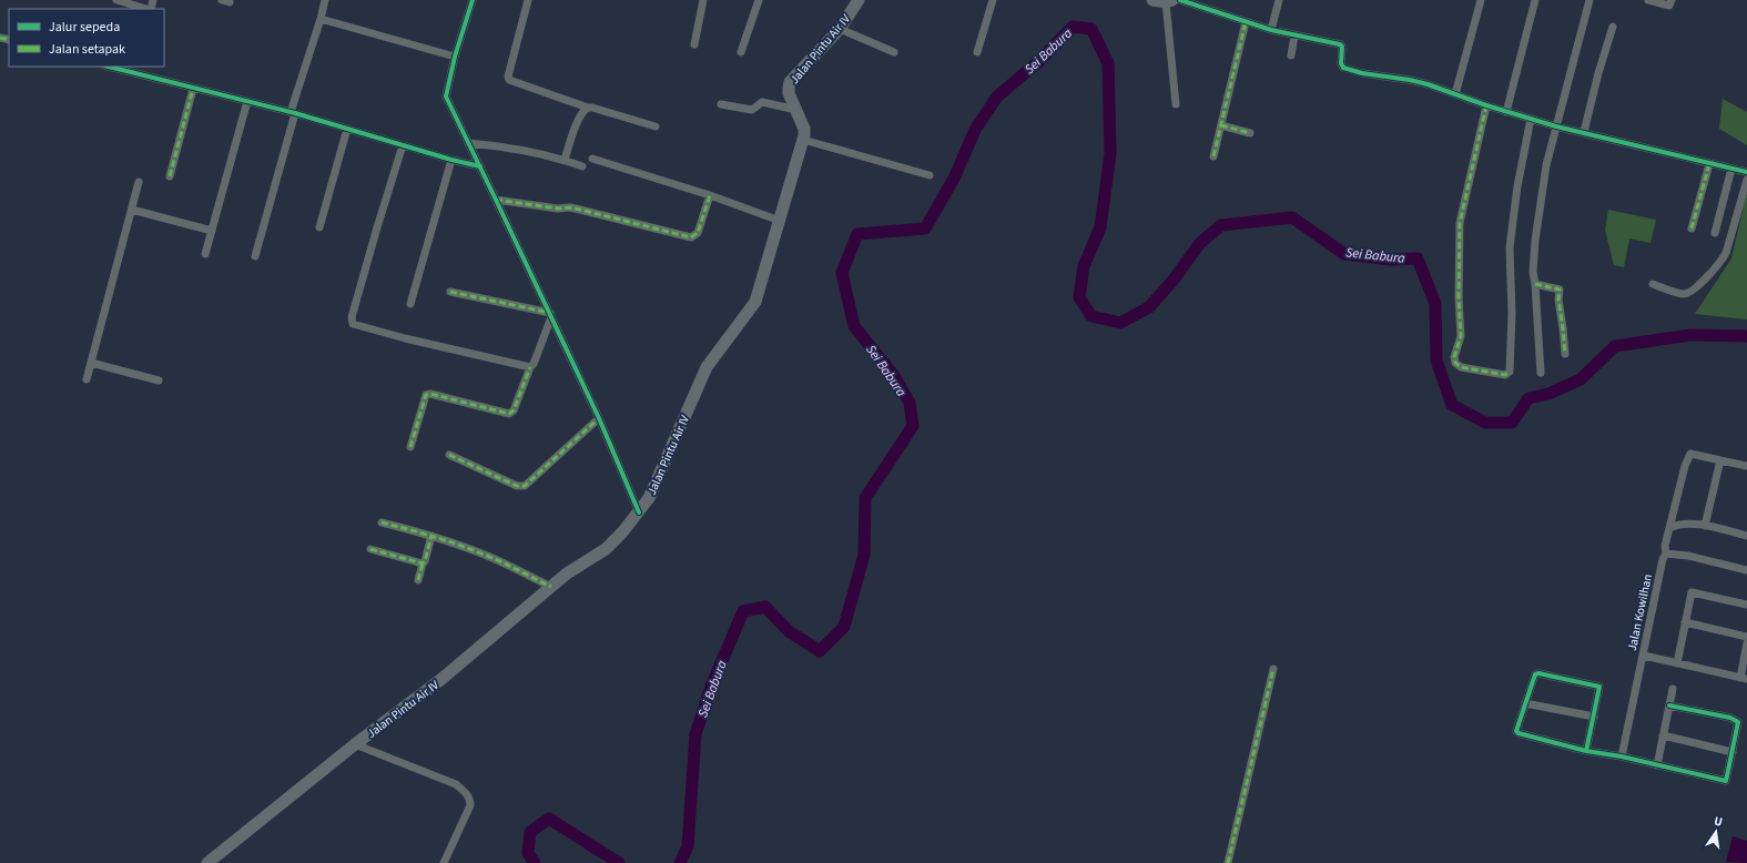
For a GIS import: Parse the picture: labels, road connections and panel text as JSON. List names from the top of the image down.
{
  "streets": {
    "main road": ["Jalan Pintu Air IV"],
    "street": ["Jalan Kowilhan"]
  },
  "water": ["Sei Babura"],
  "legend": ["Jalur sepeda", "Jalan setapak"],
  "north": "top"
}
